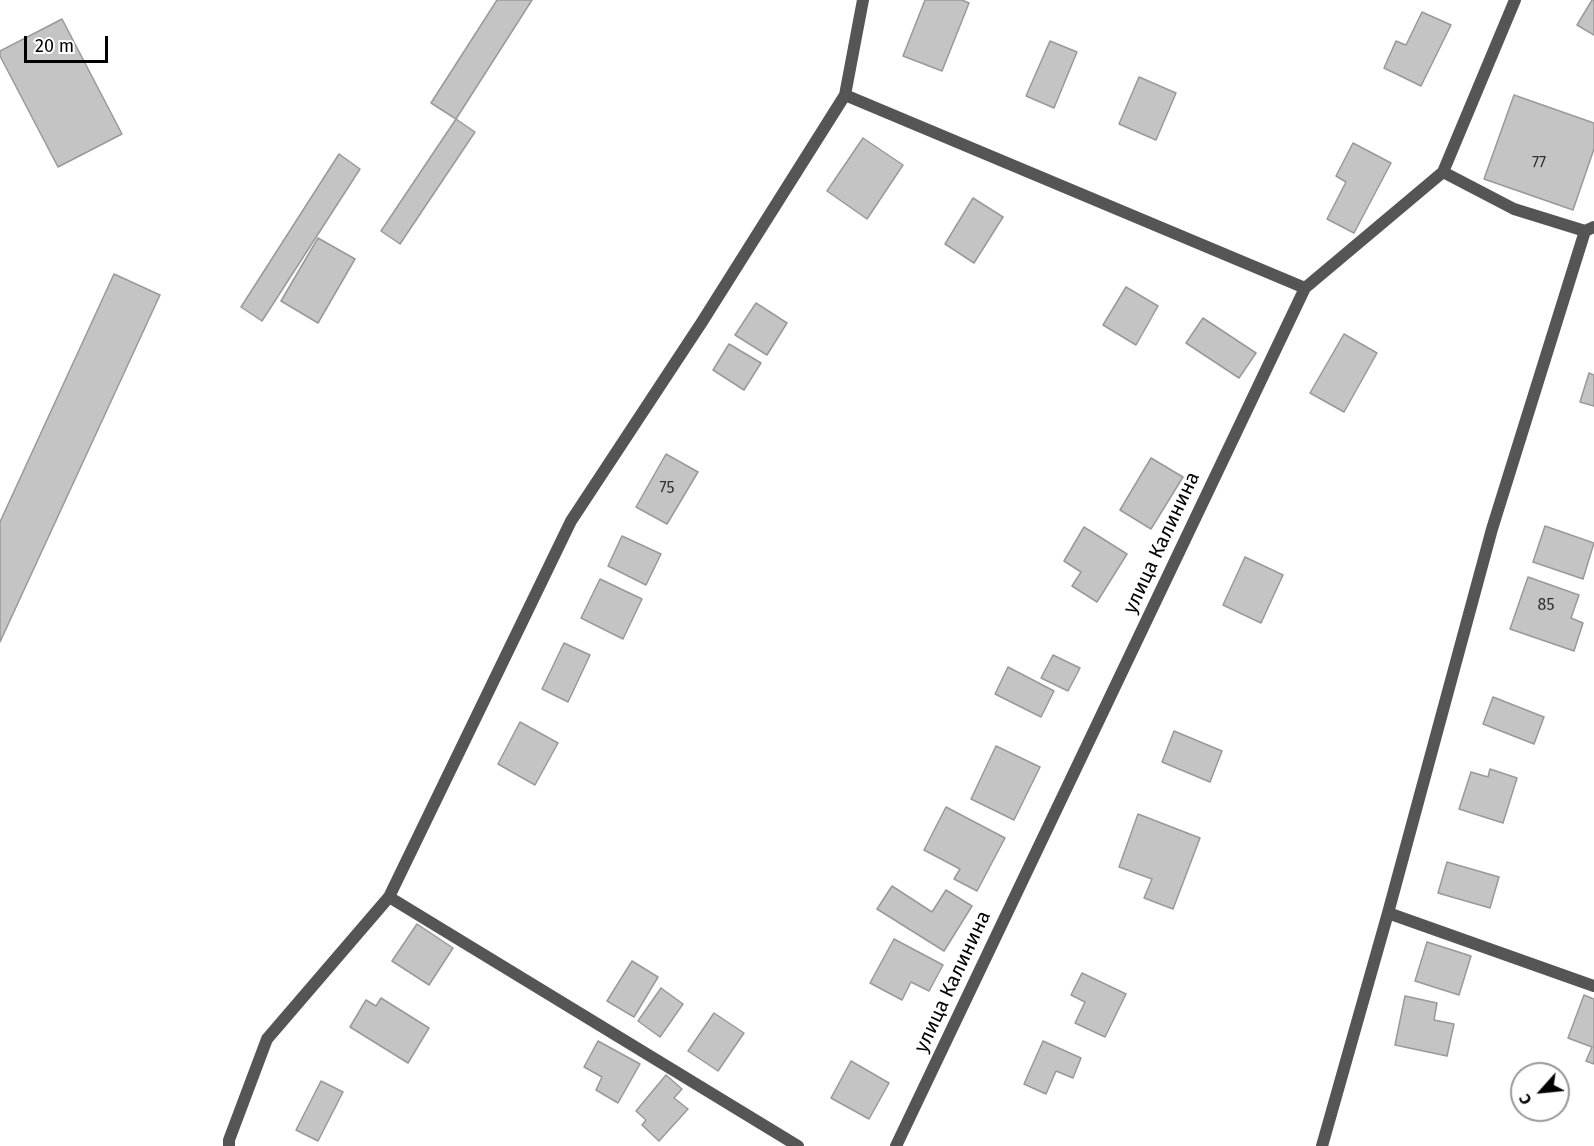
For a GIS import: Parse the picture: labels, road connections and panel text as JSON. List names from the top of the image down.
{
  "streets": {
    "street": ["улица Калинина"]
  },
  "house_numbers": ["77", "75", "85"],
  "scale_bar": "20 m",
  "north": "bottom left"
}
